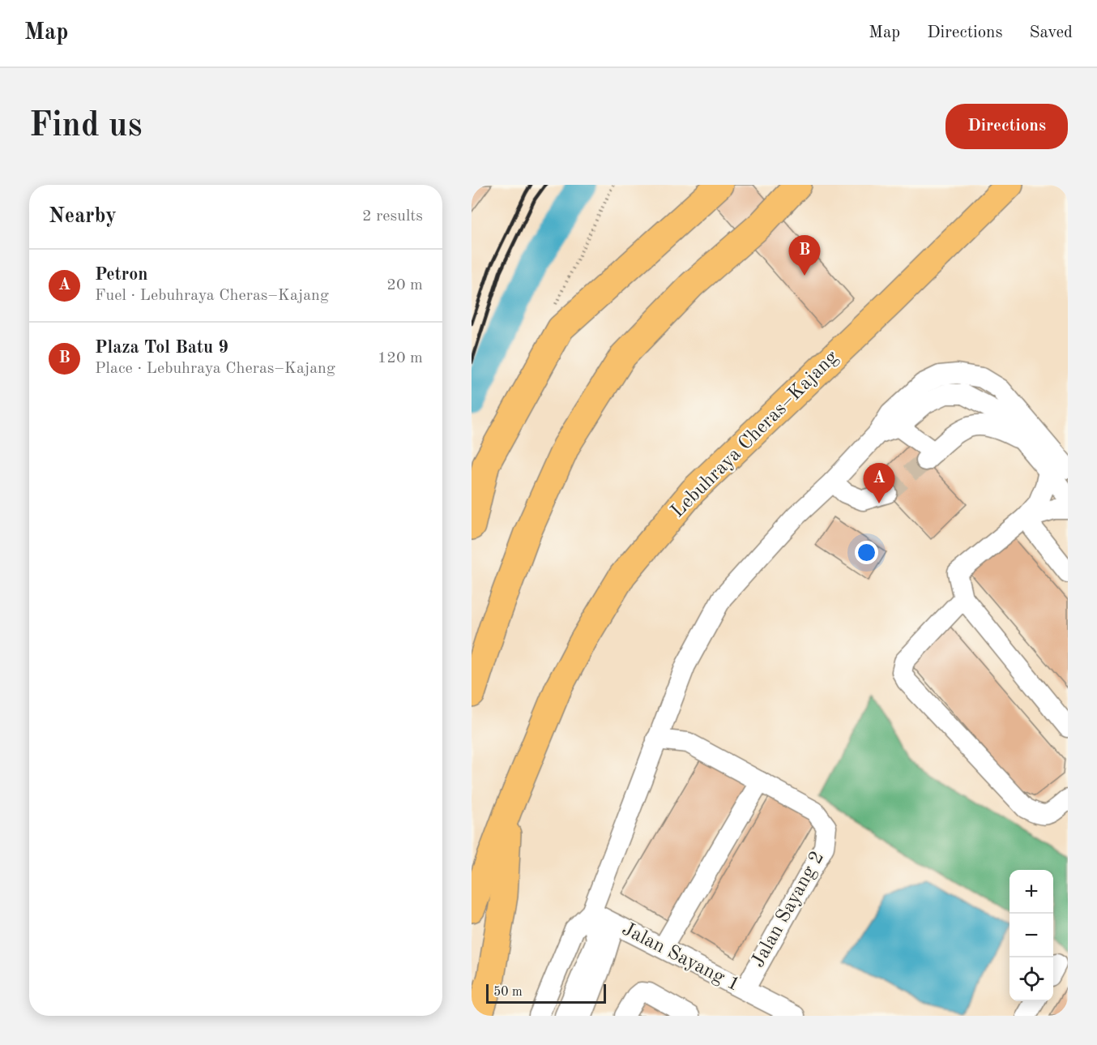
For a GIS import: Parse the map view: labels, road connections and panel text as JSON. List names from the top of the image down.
{
  "streets": {
    "highway": ["Lebuhraya Cheras–Kajang"],
    "street": ["Jalan Sayang 2", "Jalan Sayang 1"]
  },
  "crossings": [
    ["Jalan Sayang 2", "Jalan Sayang 1"]
  ],
  "scale_bar": "50 m",
  "page": {
    "header": "Map",
    "nav": ["Map", "Directions", "Saved"],
    "buttons": "Directions",
    "title": "Find us",
    "heading": ["Nearby", "2 results"],
    "pins": ["B", "A"],
    "list": [
      {
        "mark": "A",
        "name": "Petron",
        "note": "Fuel · Lebuhraya Cheras–Kajang",
        "value": "20 m"
      },
      {
        "mark": "B",
        "name": "Plaza Tol Batu 9",
        "note": "Place · Lebuhraya Cheras–Kajang",
        "value": "120 m"
      }
    ],
    "map_buttons": ["+", "−"],
    "scale": "50 m"
  }
}
